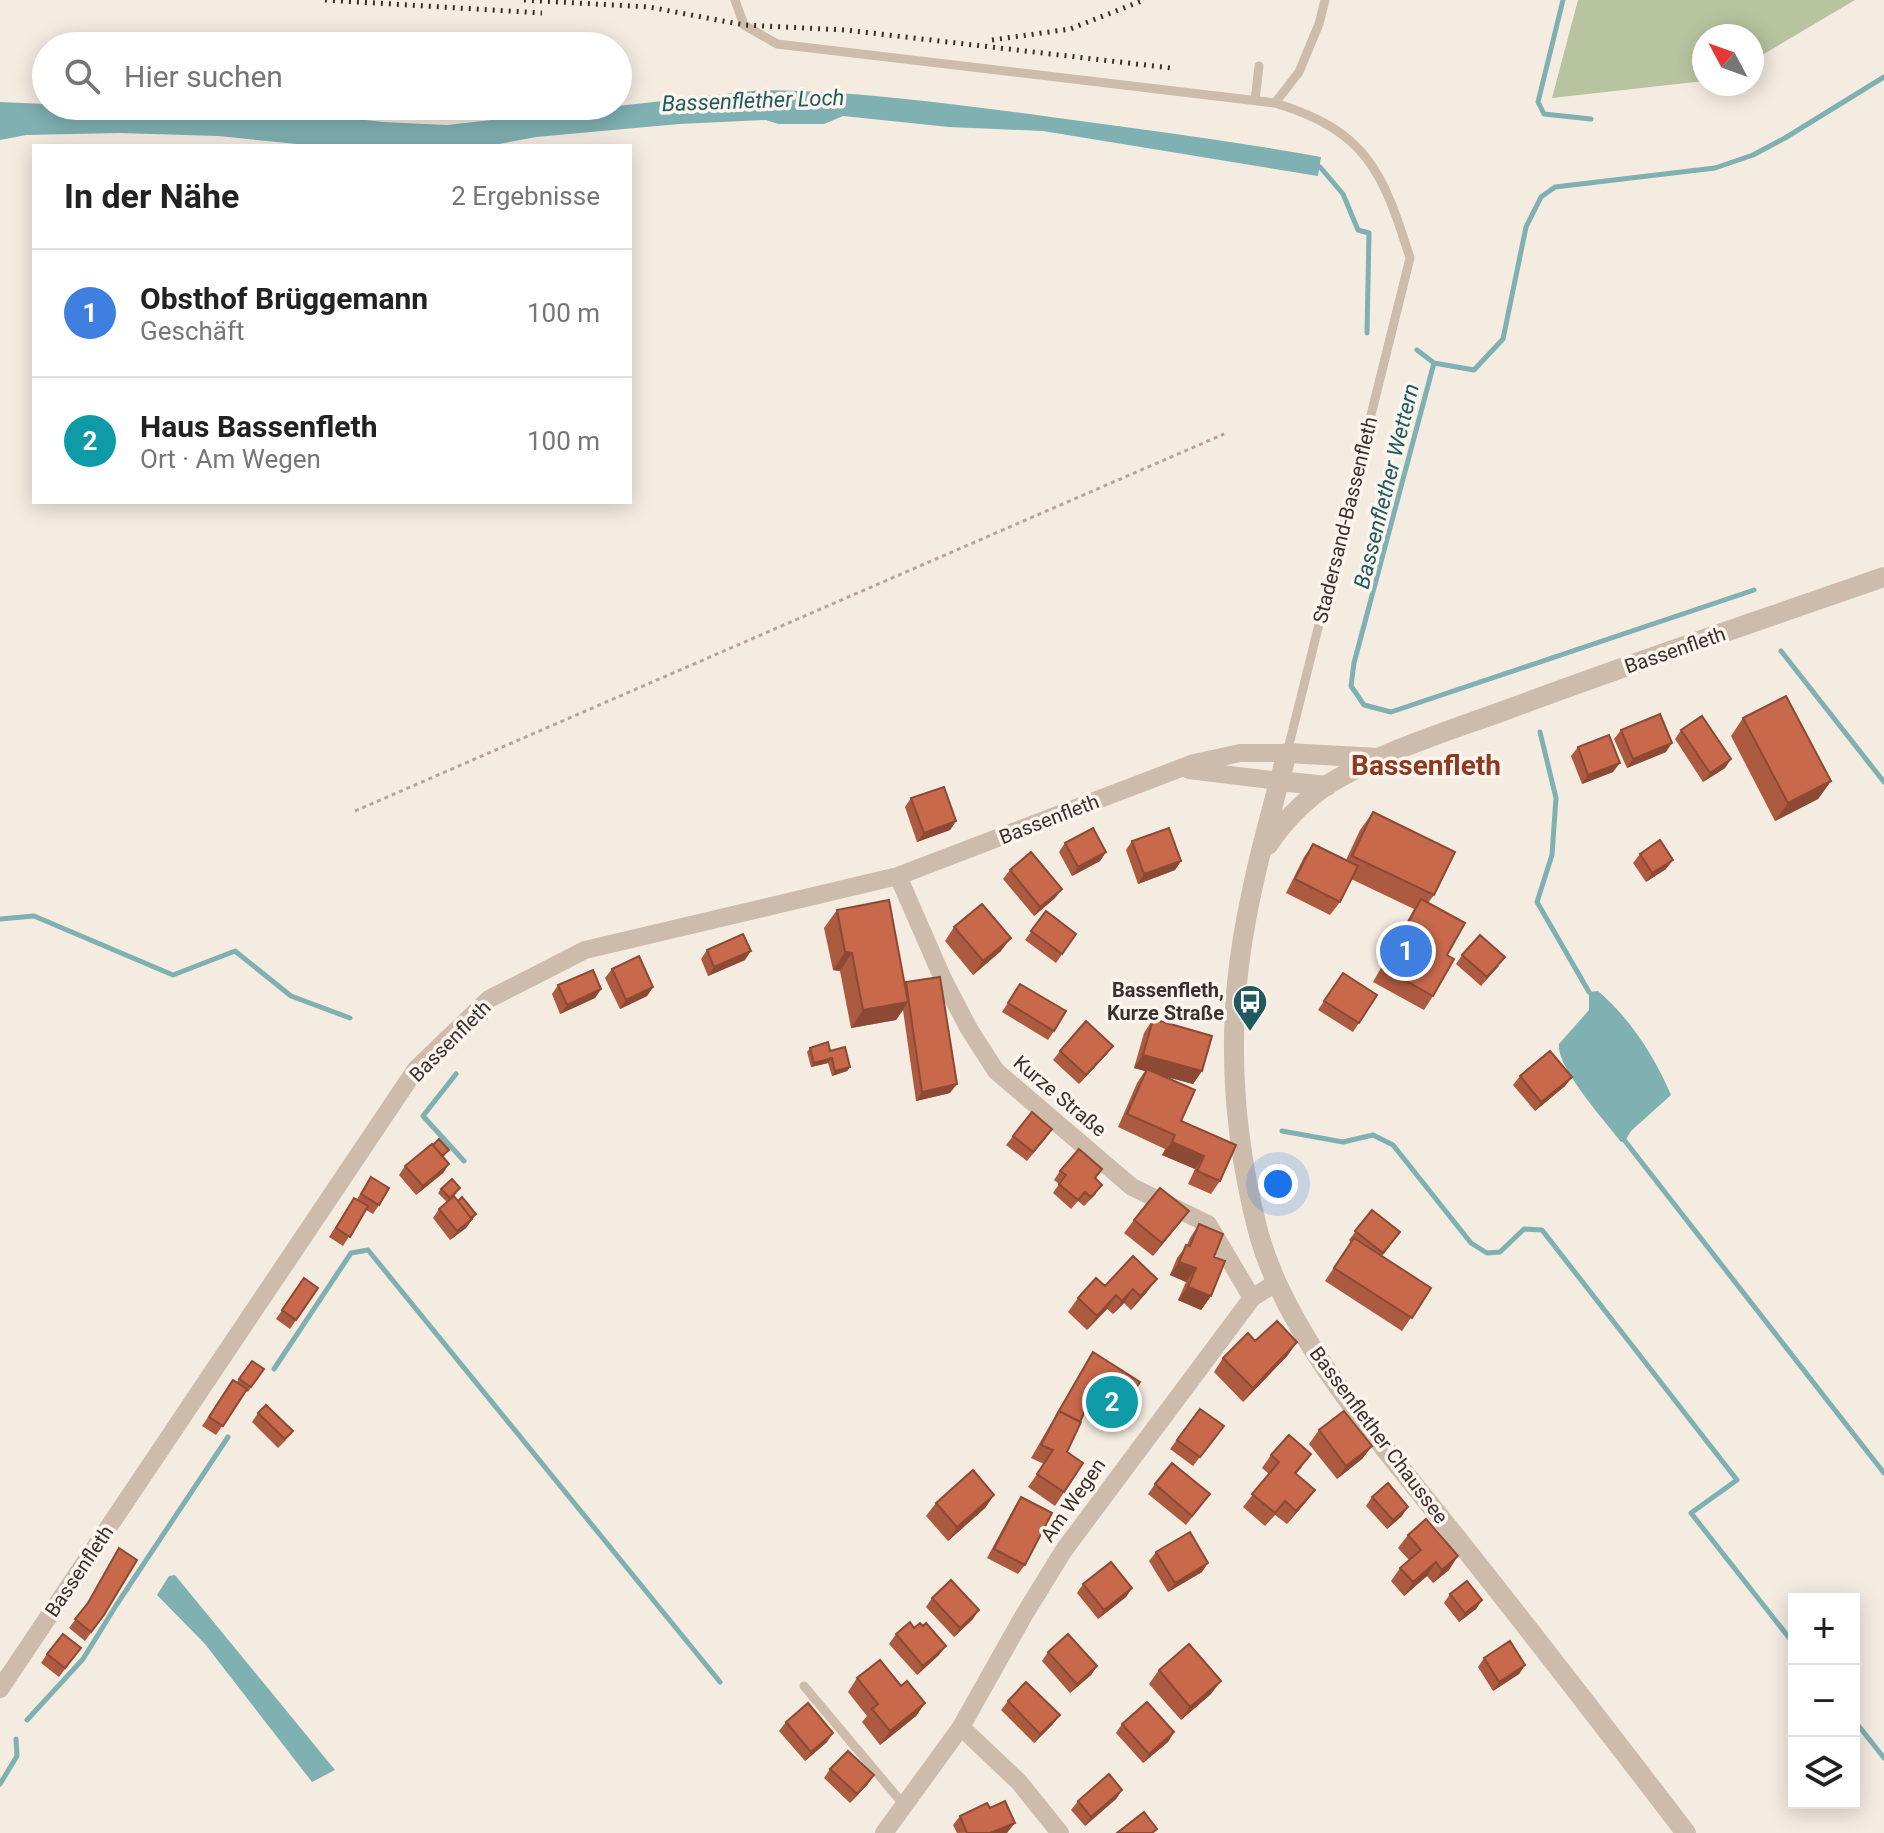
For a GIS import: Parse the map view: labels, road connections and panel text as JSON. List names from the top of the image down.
{
  "streets": {
    "street": [
      "Stadersand-Bassenfleth",
      "Bassenfleth",
      "Kurze Straße",
      "Bassenflether Chaussee",
      "Am Wegen"
    ]
  },
  "crossings": [
    ["Stadersand-Bassenfleth", "Bassenfleth"],
    ["Stadersand-Bassenfleth", "Bassenflether Chaussee"],
    ["Bassenfleth", "Kurze Straße"],
    ["Bassenfleth", "Bassenflether Chaussee"],
    ["Kurze Straße", "Am Wegen"],
    ["Bassenflether Chaussee", "Am Wegen"]
  ],
  "districts": ["Bassenfleth"],
  "water": ["Bassenflether Loch", "Bassenflether Wettern"],
  "places": {
    "bus stop": ["Bassenfleth, Kurze Straße"]
  },
  "north": "top left",
  "page": {
    "search": "Hier suchen",
    "heading": ["In der Nähe", "2 Ergebnisse"],
    "list": [
      {
        "mark": "1",
        "name": "Obsthof Brüggemann",
        "note": "Geschäft",
        "value": "100 m"
      },
      {
        "mark": "2",
        "name": "Haus Bassenfleth",
        "note": "Ort · Am Wegen",
        "value": "100 m"
      }
    ],
    "pins": ["1", "2"],
    "map_buttons": ["+", "−"]
  }
}
